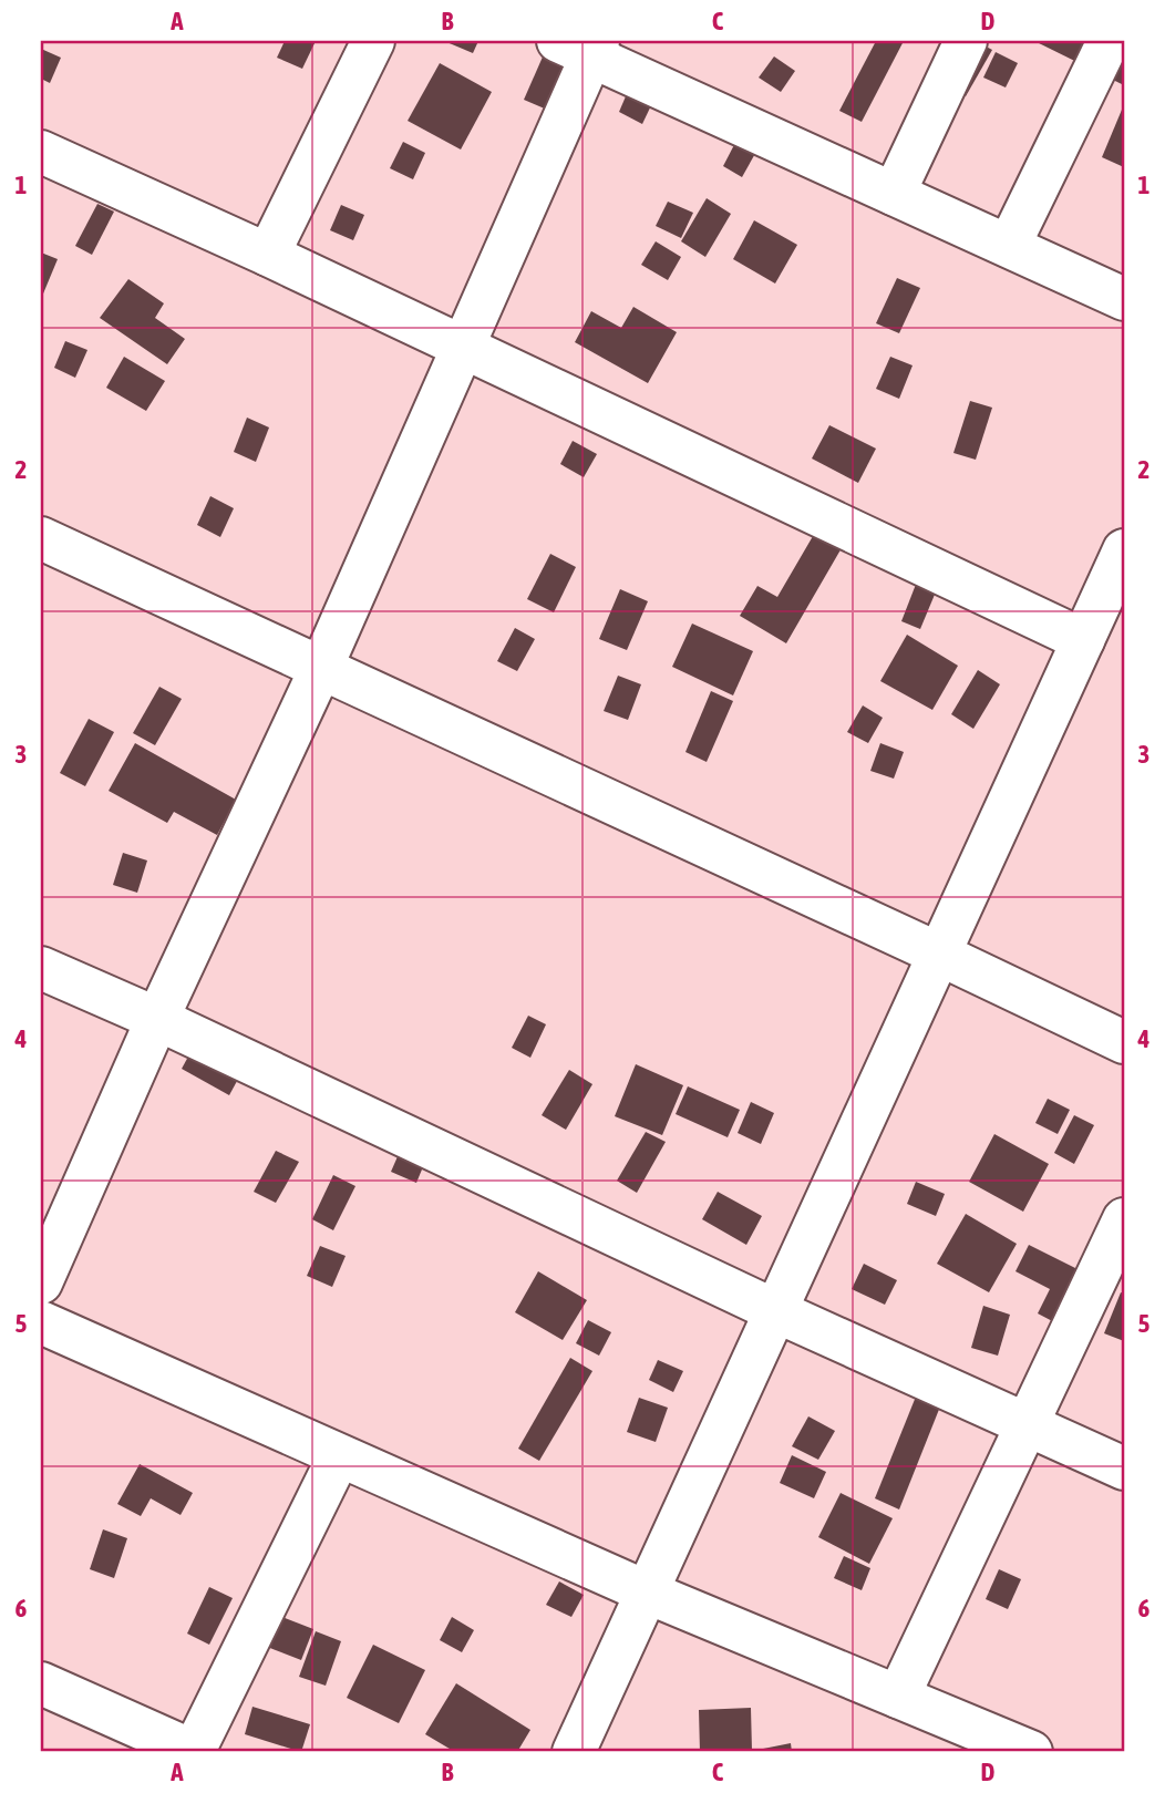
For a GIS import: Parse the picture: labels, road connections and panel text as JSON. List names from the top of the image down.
{
  "grid": {
    "columns": [
      "A",
      "B",
      "C",
      "D"
    ],
    "rows": [
      "1",
      "2",
      "3",
      "4",
      "5",
      "6"
    ]
  }
}
